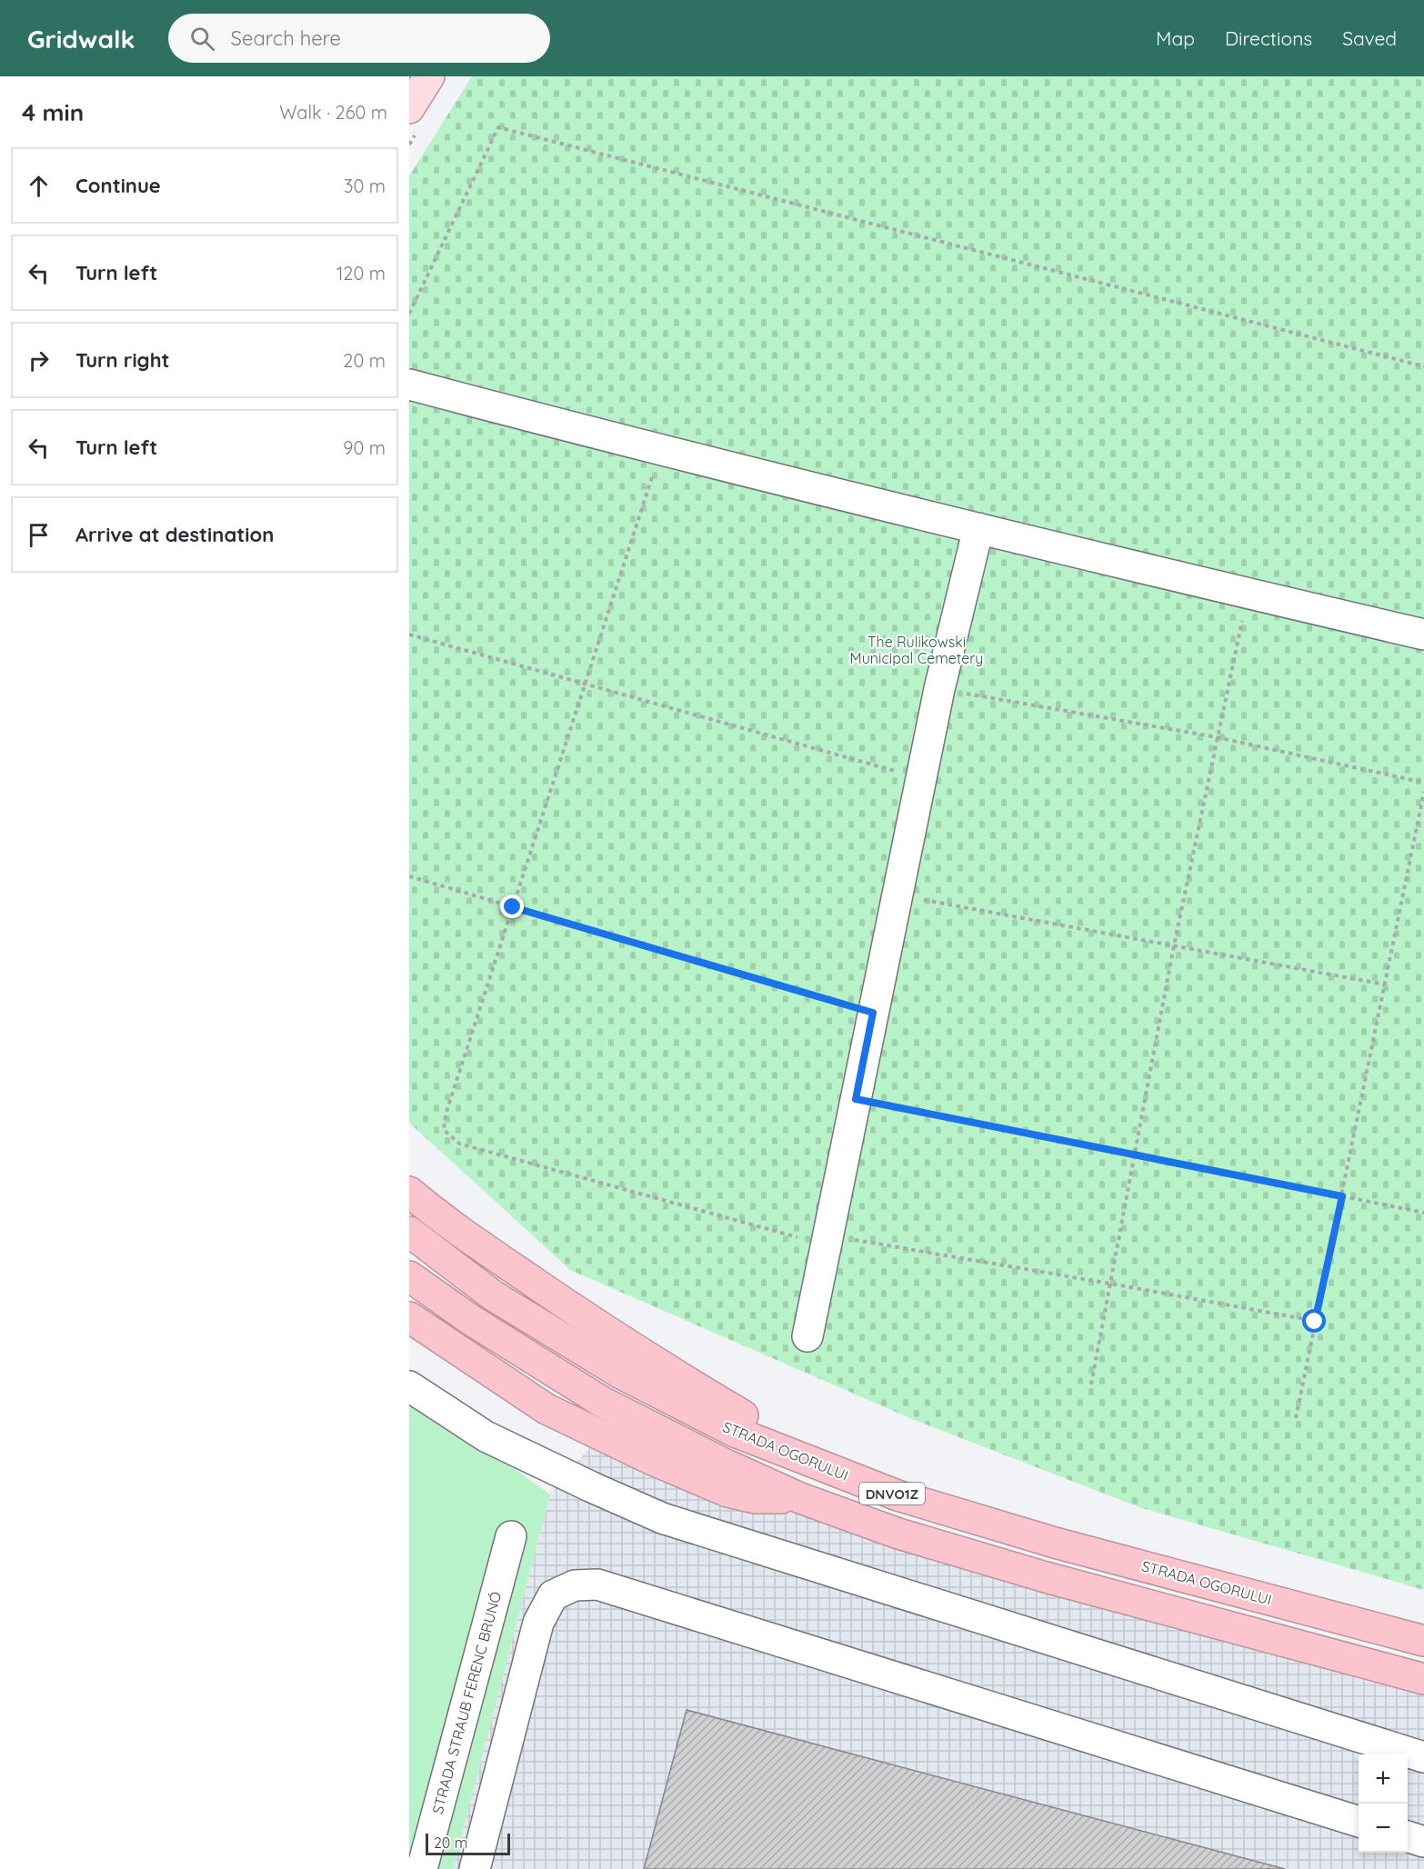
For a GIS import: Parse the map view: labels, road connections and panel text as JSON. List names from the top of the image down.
{
  "streets": {
    "highway": ["STRADA OGORULUI", "DNVO1Z"],
    "street": ["STRADA STRAUB FERENC BRUNÓ"]
  },
  "parks": ["The Rulikowski Municipal Cemetery"],
  "scale_bar": "20 m",
  "page": {
    "header": "Gridwalk",
    "search": "Search here",
    "nav": ["Map", "Directions", "Saved"],
    "heading": ["4 min", "Walk · 260 m"],
    "list": [
      ["Continue", "30 m"],
      ["Turn left", "120 m"],
      ["Turn right", "20 m"],
      ["Turn left", "90 m"],
      "Arrive at destination"
    ],
    "map_buttons": ["+", "−"],
    "scale": "20 m"
  }
}
